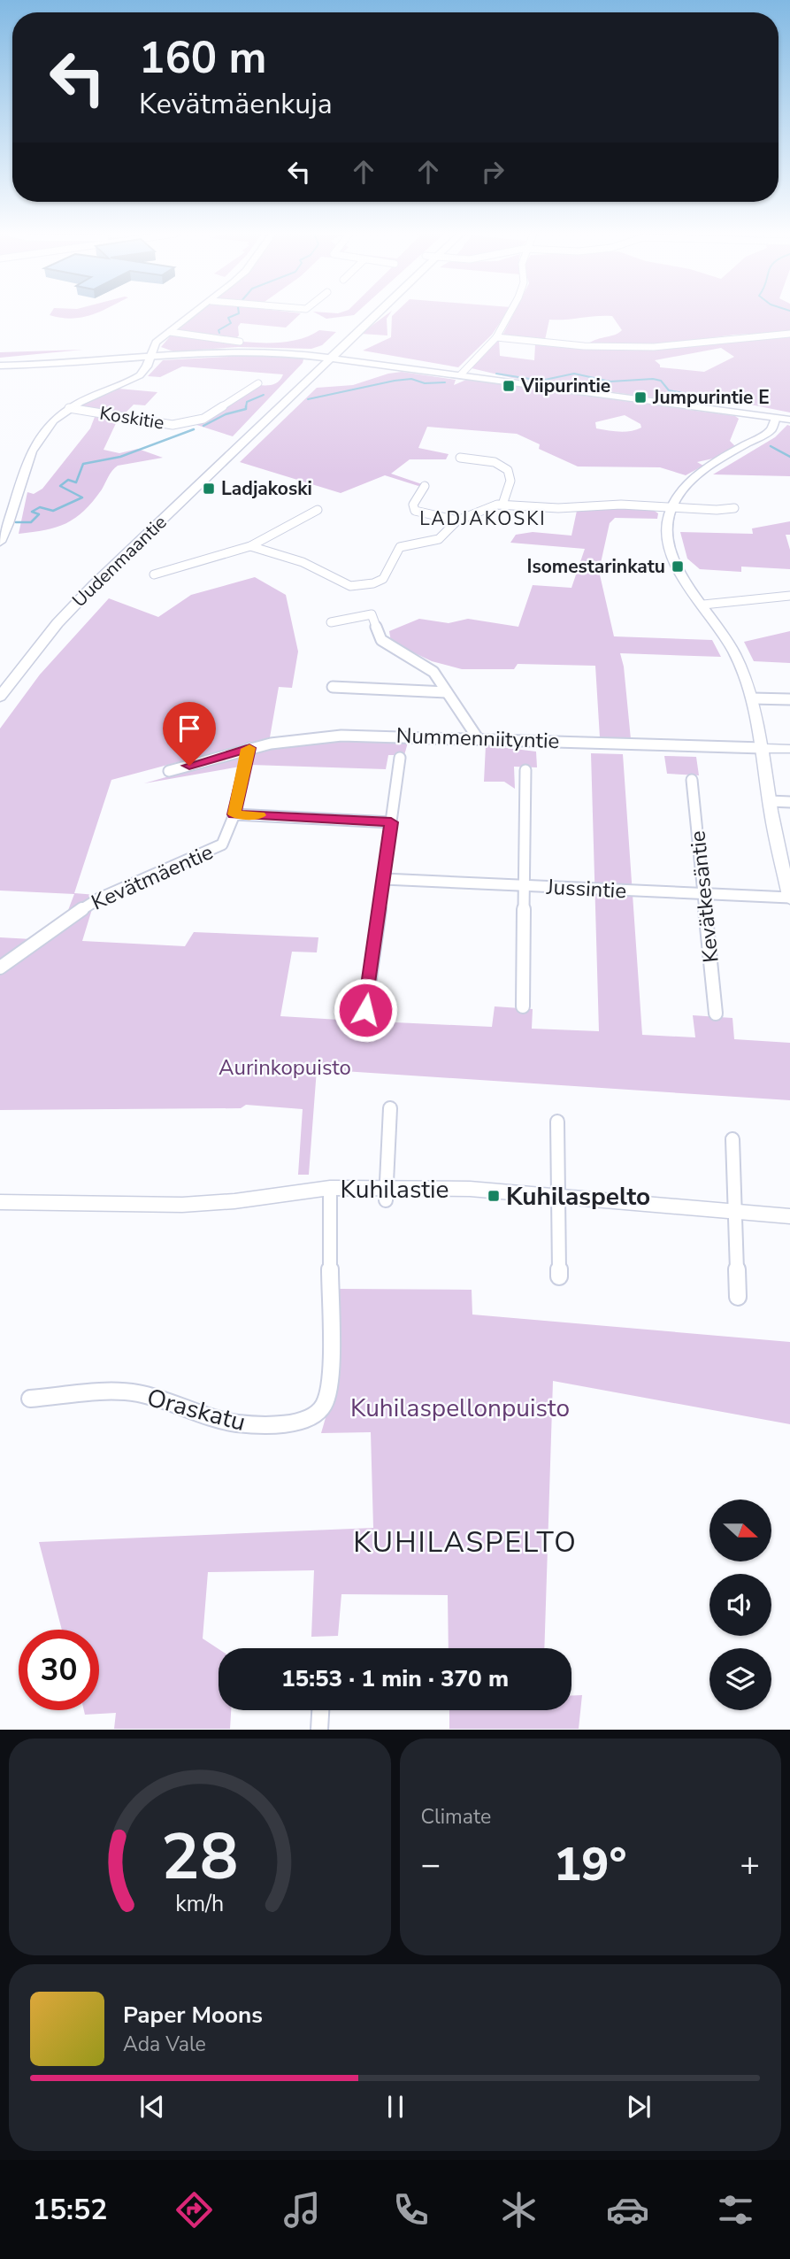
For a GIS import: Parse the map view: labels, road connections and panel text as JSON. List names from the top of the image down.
{
  "streets": {
    "main road": ["Uudenmaantie"],
    "street": [
      "Koskitie",
      "Nummenniityntie",
      "Kevätmäentie",
      "Jussintie",
      "Kevätkesäntie",
      "Kuhilastie",
      "Oraskatu"
    ]
  },
  "crossings": [
    ["Nummenniityntie", "Kevätmäentie"],
    ["Jussintie", "Kevätkesäntie"],
    ["Kuhilastie", "Oraskatu"]
  ],
  "districts": ["LADJAKOSKI", "KUHILASPELTO"],
  "parks": ["Aurinkopuisto", "Kuhilaspellonpuisto"],
  "places": {
    "transit": [
      "Viipurintie",
      "Jumpurintie E",
      "Ladjakoski",
      "Isomestarinkatu",
      "Kuhilaspelto"
    ]
  },
  "north": "right",
  "page": {
    "turn": ["160 m", "Kevätmäenkuja"],
    "limit": "30",
    "trip": "15:53 · 1 min · 370 m",
    "tile": "Climate",
    "heat": ["−", "19°", "+"],
    "song": ["Paper Moons", "Ada Vale"],
    "tabs": "15:52",
    "gauge": ["28", "km/h"]
  }
}
